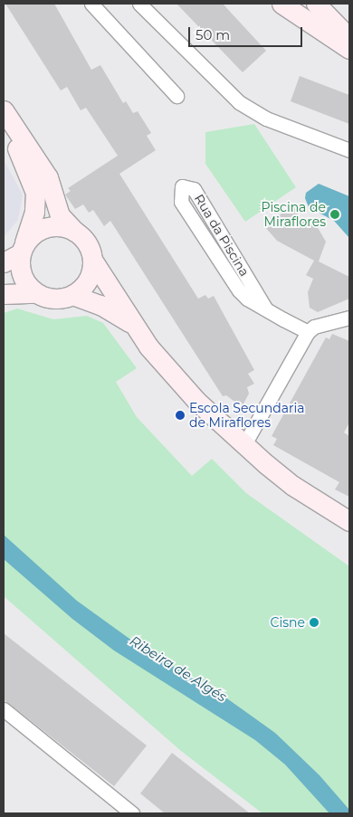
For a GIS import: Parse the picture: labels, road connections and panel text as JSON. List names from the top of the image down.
{
  "streets": {
    "street": ["Rua da Piscina"]
  },
  "water": ["Ribeira de Algés"],
  "places": ["Piscina de Miraflores", "Escola Secundaria de Miraflores", "Cisne"],
  "scale_bar": "50 m"
}
